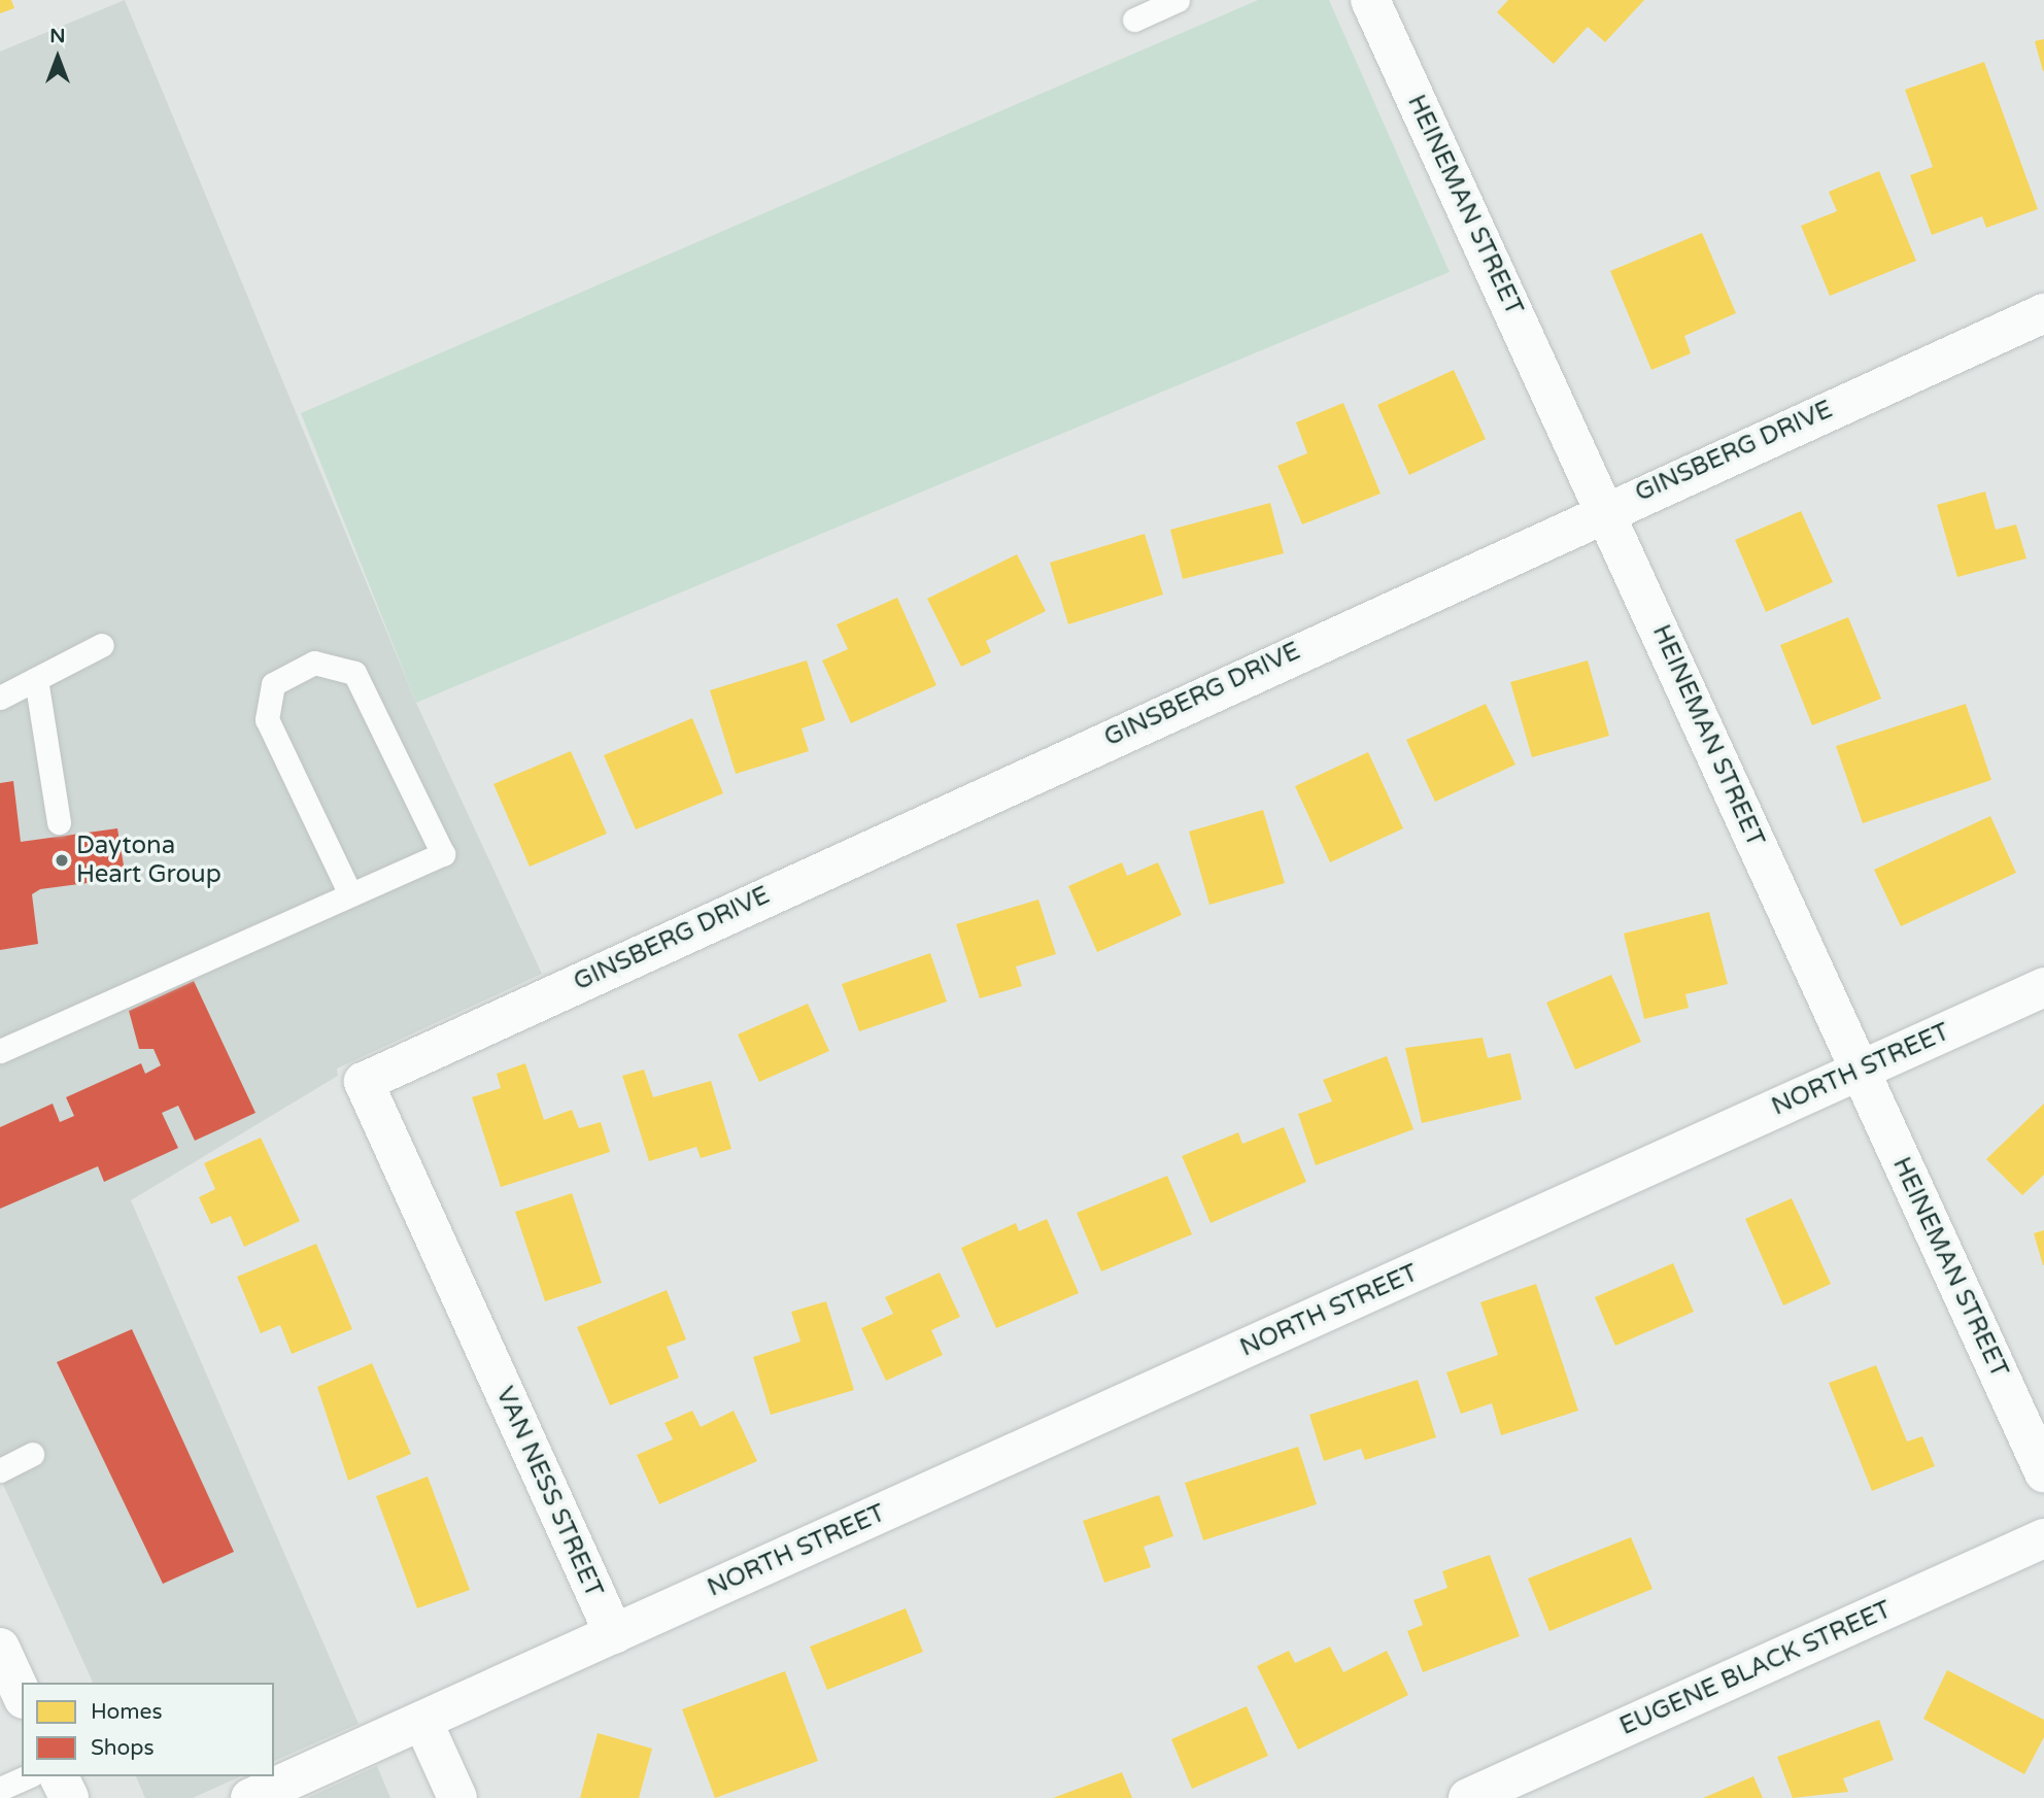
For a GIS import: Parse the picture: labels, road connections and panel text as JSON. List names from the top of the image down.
{
  "streets": {
    "street": [
      "HEINEMAN STREET",
      "GINSBERG DRIVE",
      "NORTH STREET",
      "VAN NESS STREET",
      "EUGENE BLACK STREET"
    ]
  },
  "crossings": [
    ["HEINEMAN STREET", "GINSBERG DRIVE"],
    ["HEINEMAN STREET", "NORTH STREET"],
    ["GINSBERG DRIVE", "VAN NESS STREET"],
    ["NORTH STREET", "VAN NESS STREET"]
  ],
  "places": ["Daytona Heart Group"],
  "legend": ["Homes", "Shops"],
  "north": "top"
}
